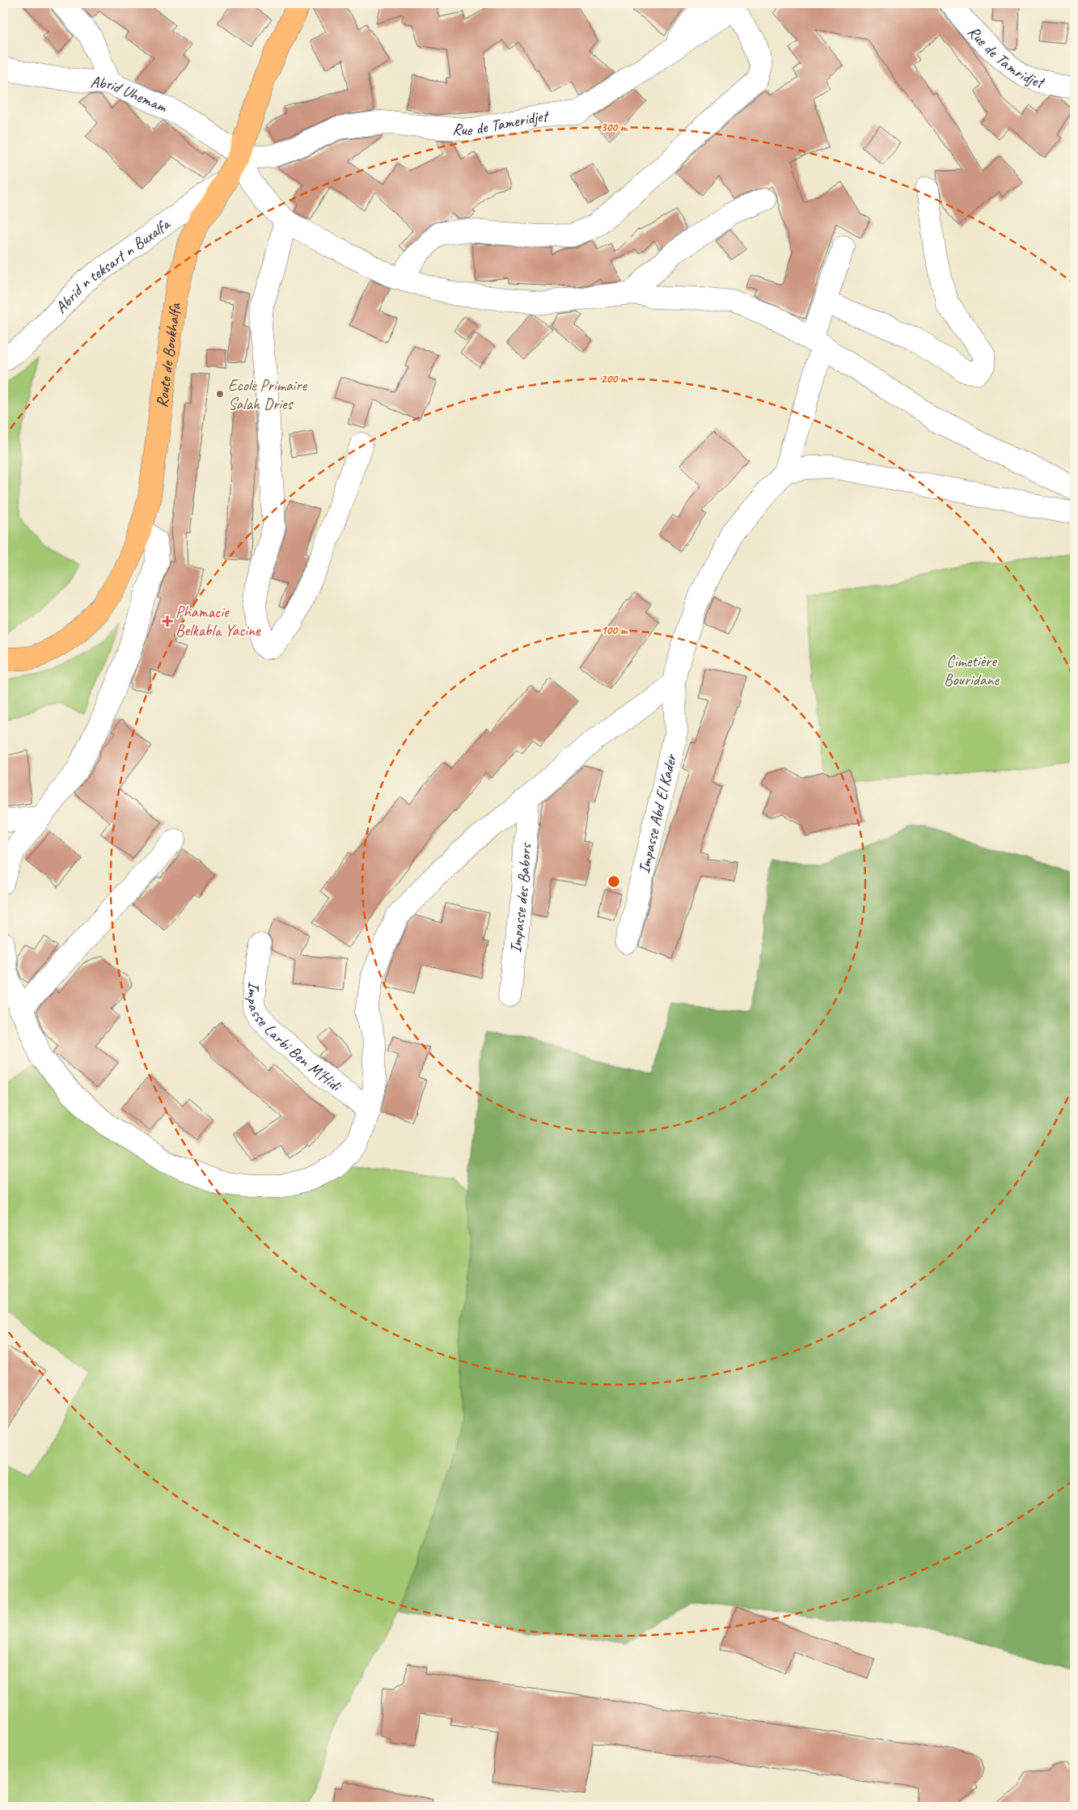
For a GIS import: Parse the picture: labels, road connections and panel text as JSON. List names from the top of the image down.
{
  "streets": {
    "main road": ["Route de Boukhalfa"],
    "street": [
      "Rue de Tamridjet",
      "Abrid Uhemam",
      "Rue de Tameridjet",
      "Abrid n teksart n Buxalfa",
      "Impasse Abd El Kader",
      "Impasse des Babors",
      "Impasse Larbi Ben M'Hidi"
    ]
  },
  "crossings": [
    ["Abrid Uhemam", "Rue de Tameridjet"],
    ["Abrid Uhemam", "Route de Boukhalfa"],
    ["Rue de Tameridjet", "Route de Boukhalfa"],
    ["Abrid n teksart n Buxalfa", "Route de Boukhalfa"]
  ],
  "parks": ["Cimetière Bouridane"],
  "places": {
    "other": ["Ecole Primaire Salah Dries"],
    "health": ["Phamacie Belkabla Yacine"]
  },
  "rings": ["300 m", "200 m", "100 m"]
}
